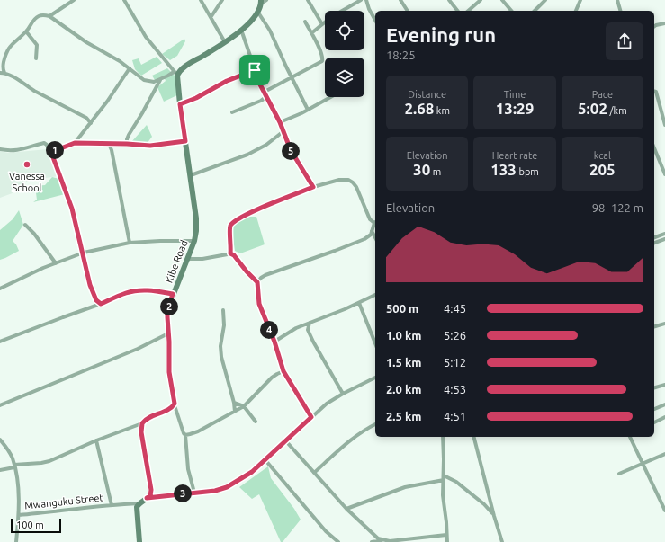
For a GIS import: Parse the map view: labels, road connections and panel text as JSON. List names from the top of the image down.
{
  "streets": {
    "street": ["Kibe Road", "Mwanguku Street"]
  },
  "places": ["Vanessa School"],
  "scale_bar": "100 m",
  "page": {
    "heading": ["Evening run", "18:25"],
    "stats": [
      ["Distance", "2.68 km"],
      ["Time", "13:29"],
      ["Pace", "5:02 /km"],
      ["Elevation", "30 m"],
      ["Heart rate", "133 bpm"],
      ["kcal", "205"]
    ],
    "pins": [
      "1",
      "5",
      "2",
      "4",
      "3"
    ],
    "chart": ["Elevation", "98–122 m"],
    "list": [
      {
        "name": "500 m",
        "note": "4:45"
      },
      {
        "name": "1.0 km",
        "note": "5:26"
      },
      {
        "name": "1.5 km",
        "note": "5:12"
      },
      {
        "name": "2.0 km",
        "note": "4:53"
      },
      {
        "name": "2.5 km",
        "note": "4:51"
      }
    ],
    "scale": "100 m"
  }
}
